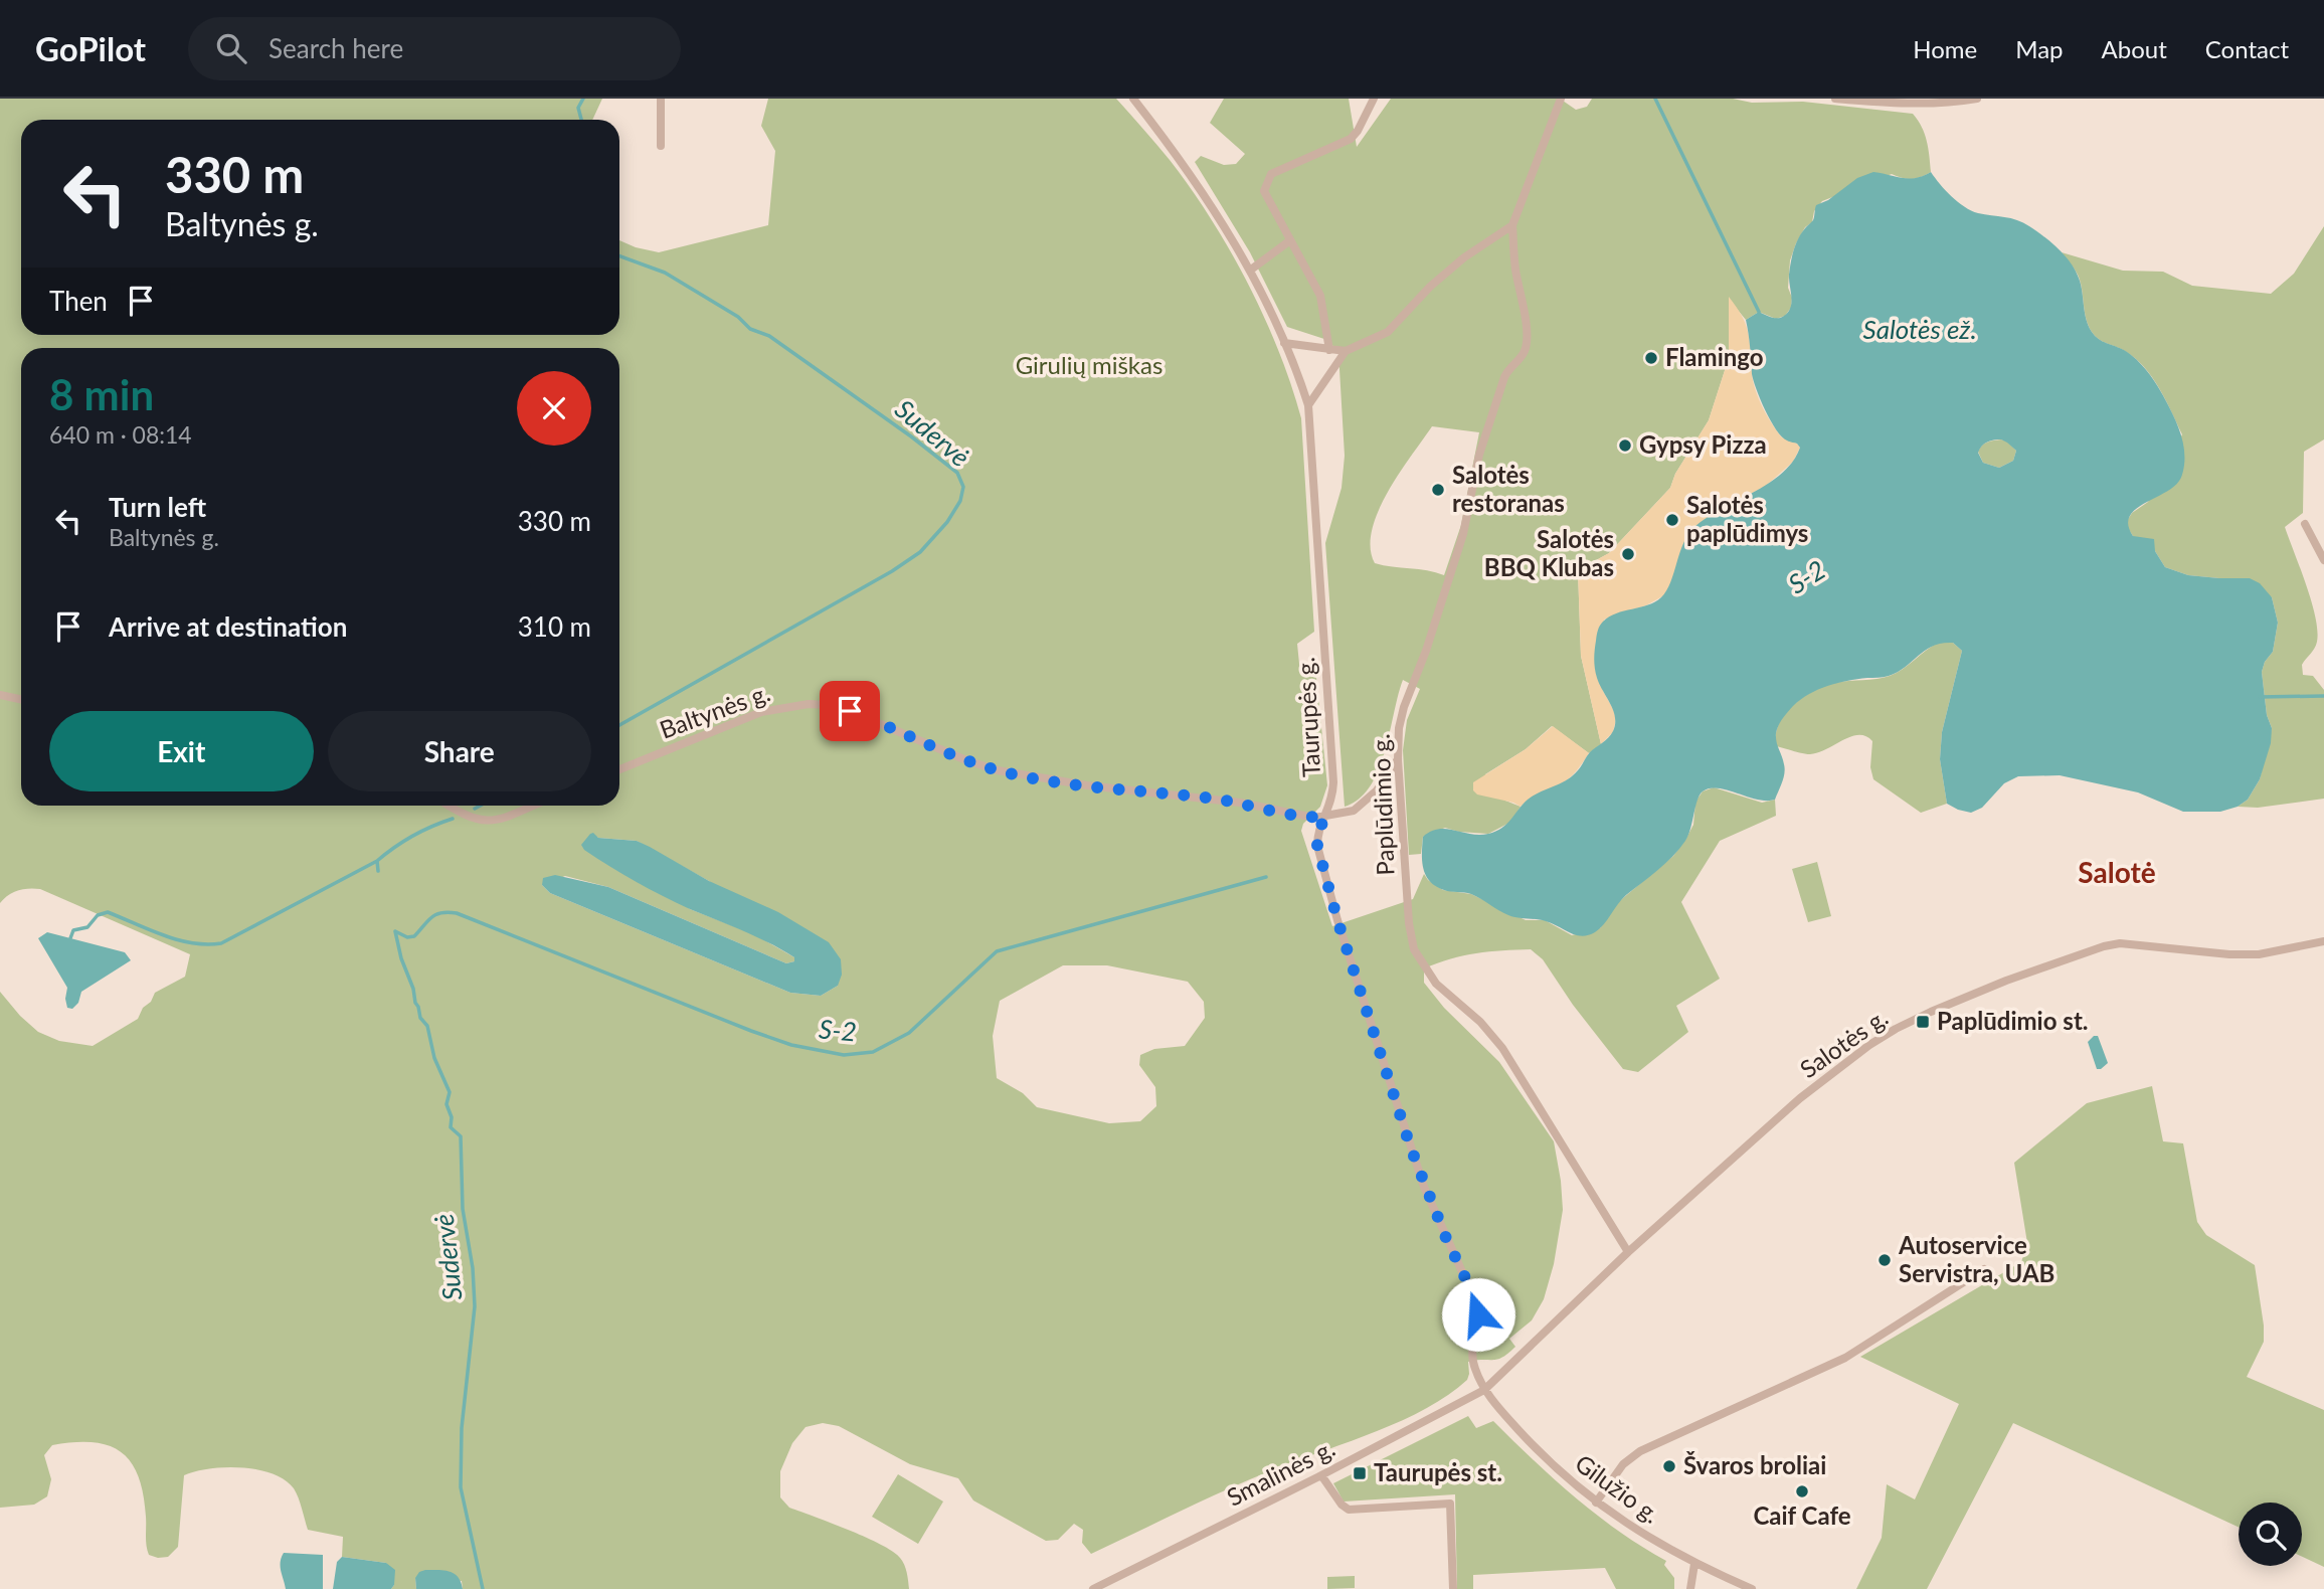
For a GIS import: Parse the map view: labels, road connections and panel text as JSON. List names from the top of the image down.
{
  "streets": {
    "street": [
      "Baltynės g.",
      "Taurupės g.",
      "Paplūdimio g.",
      "Salotės g.",
      "Smalinės g.",
      "Gilužio g."
    ]
  },
  "crossings": [
    ["Baltynės g.", "Taurupės g."],
    ["Taurupės g.", "Salotės g."],
    ["Taurupės g.", "Smalinės g."],
    ["Taurupės g.", "Gilužio g."],
    ["Paplūdimio g.", "Salotės g."],
    ["Salotės g.", "Smalinės g."],
    ["Salotės g.", "Gilužio g."],
    ["Smalinės g.", "Gilužio g."]
  ],
  "districts": ["Salotė"],
  "water": ["Salotės ež.", "Sudervė", "S-2"],
  "parks": ["Girulių miškas"],
  "places": {
    "other": [
      "Flamingo",
      "Gypsy Pizza",
      "Salotės restoranas",
      "Salotės paplūdimys",
      "Salotės BBQ Klubas",
      "Autoservice Servistra, UAB",
      "Švaros broliai",
      "Caif Cafe"
    ],
    "transit": ["Paplūdimio st.", "Taurupės st."]
  },
  "page": {
    "header": "GoPilot",
    "search": "Search here",
    "nav": [
      "Home",
      "Map",
      "About",
      "Contact"
    ],
    "turn": ["330 m", "Baltynės g."],
    "then": "Then",
    "heading": ["8 min", "640 m · 08:14"],
    "list": [
      {
        "name": "Turn left",
        "note": "Baltynės g.",
        "value": "330 m"
      },
      {
        "name": "Arrive at destination",
        "value": "310 m"
      }
    ],
    "buttons": ["Exit", "Share"]
  }
}
